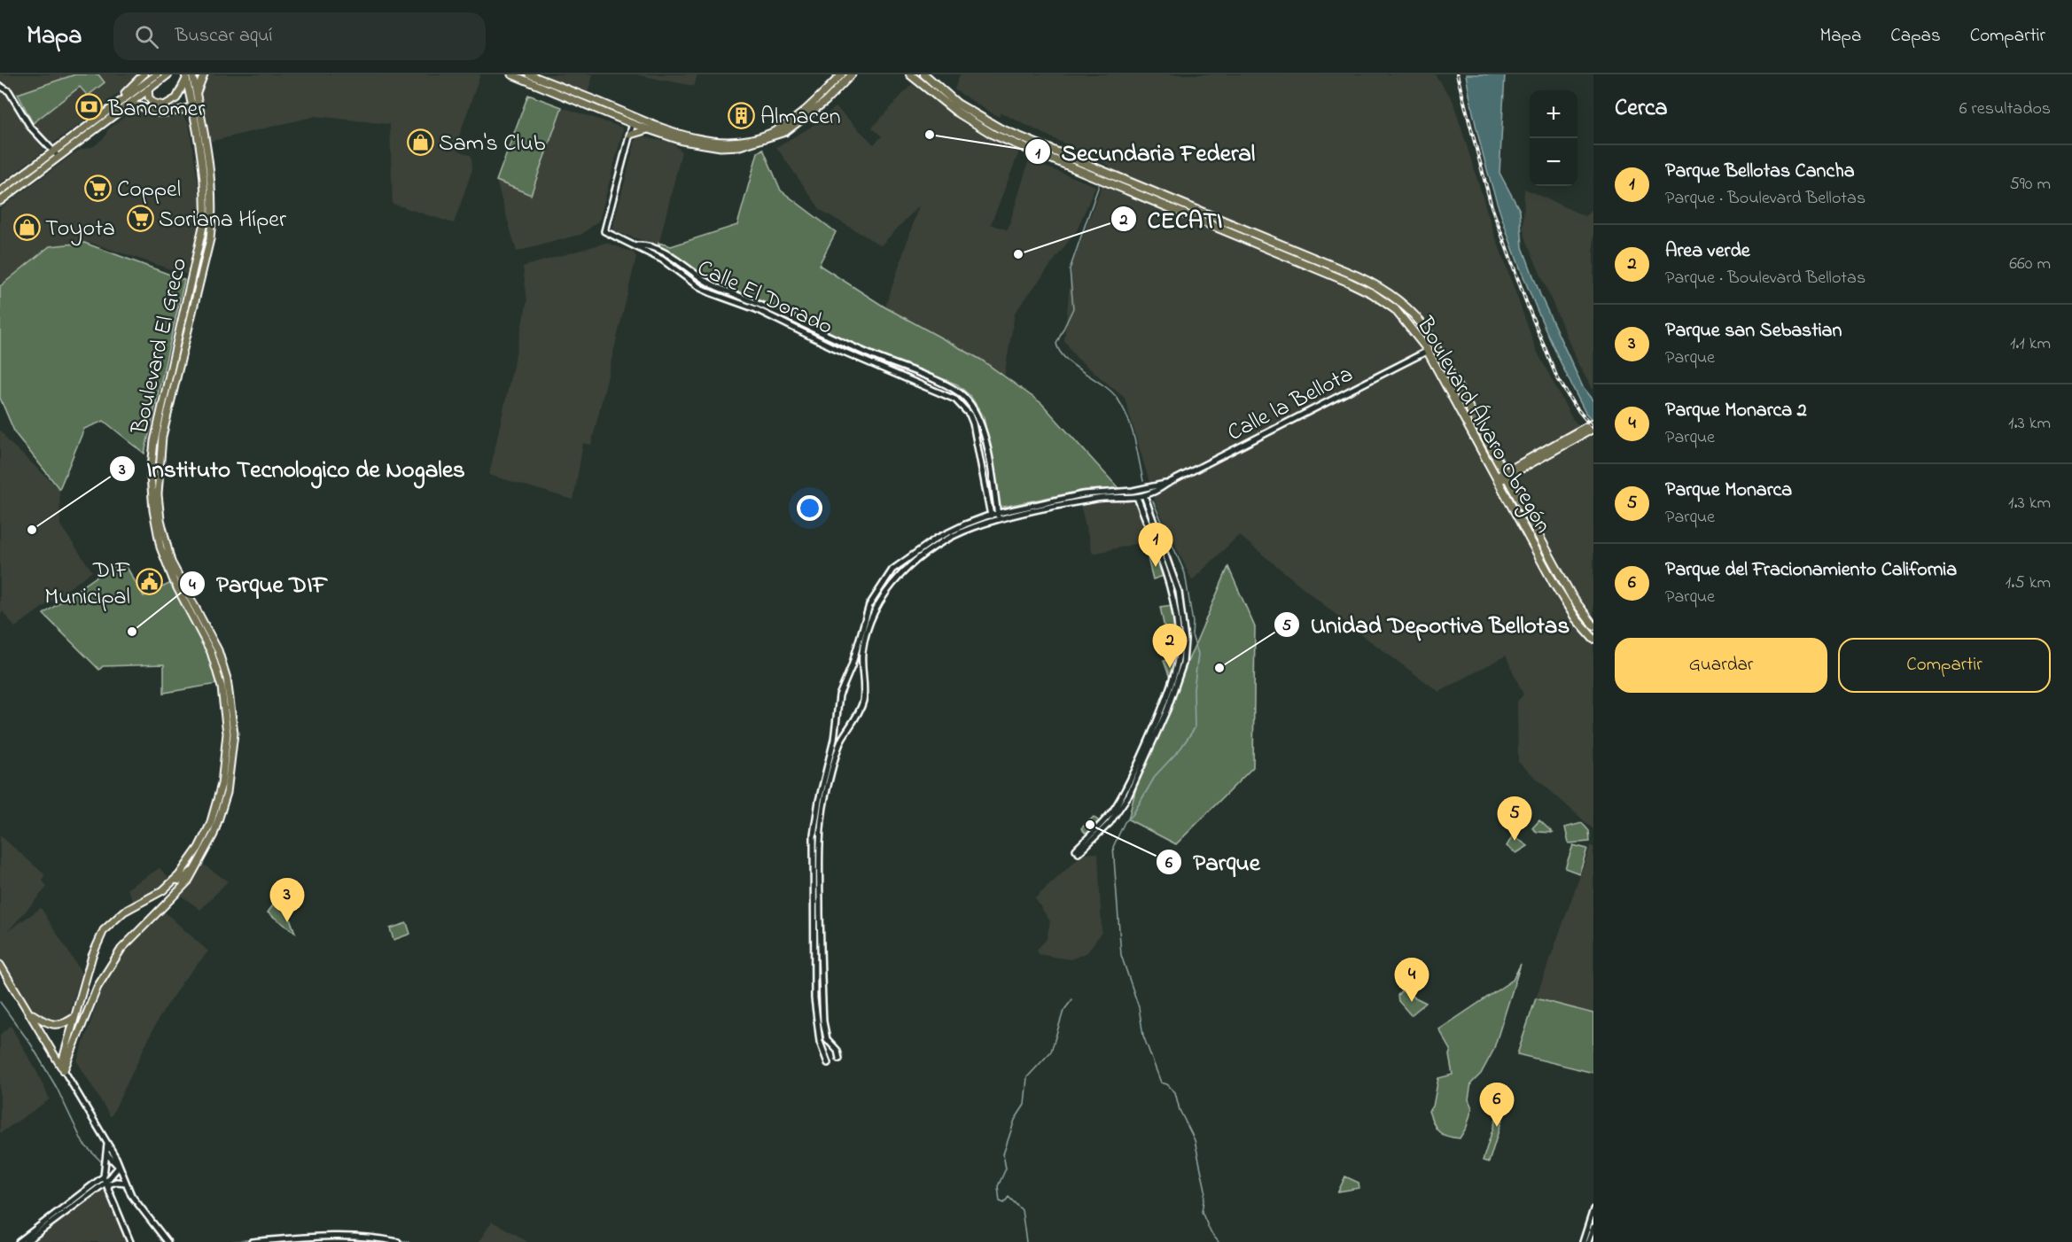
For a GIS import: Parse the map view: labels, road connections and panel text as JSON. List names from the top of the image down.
{
  "streets": {
    "highway": ["Boulevard Álvaro Obregón"],
    "main road": ["Boulevard El Greco"],
    "street": ["Calle El Dorado", "Calle la Bellota"]
  },
  "crossings": [
    ["Calle El Dorado", "Calle la Bellota"],
    ["Calle la Bellota", "Boulevard Álvaro Obregón"]
  ],
  "places": {
    "bank": ["Bancomer"],
    "building": ["Almacen"],
    "other": [
      "Secundaria Federal",
      "CECATI",
      "Instituto Tecnologico de Nogales",
      "Parque DIF",
      "Unidad Deportiva Bellotas",
      "Parque"
    ],
    "shop": ["Sam's Club", "Toyota"],
    "supermarket": ["Coppel", "Soriana Híper"],
    "public building": ["DIF Municipal"]
  },
  "page": {
    "header": "Mapa",
    "search": "Buscar aquí",
    "nav": ["Mapa", "Capas", "Compartir"],
    "heading": ["Cerca", "6 resultados"],
    "map_buttons": ["+", "−"],
    "list": [
      {
        "mark": "1",
        "name": "Parque Bellotas Cancha",
        "note": "Parque · Boulevard Bellotas",
        "value": "590 m"
      },
      {
        "mark": "2",
        "name": "Area verde",
        "note": "Parque · Boulevard Bellotas",
        "value": "660 m"
      },
      {
        "mark": "3",
        "name": "Parque san Sebastian",
        "note": "Parque",
        "value": "1.1 km"
      },
      {
        "mark": "4",
        "name": "Parque Monarca 2",
        "note": "Parque",
        "value": "1.3 km"
      },
      {
        "mark": "5",
        "name": "Parque Monarca",
        "note": "Parque",
        "value": "1.3 km"
      },
      {
        "mark": "6",
        "name": "Parque del Fracionamiento California",
        "note": "Parque",
        "value": "1.5 km"
      }
    ],
    "pins": [
      "1",
      "2",
      "5",
      "3",
      "4",
      "6"
    ],
    "buttons": ["Guardar", "Compartir"]
  }
}
